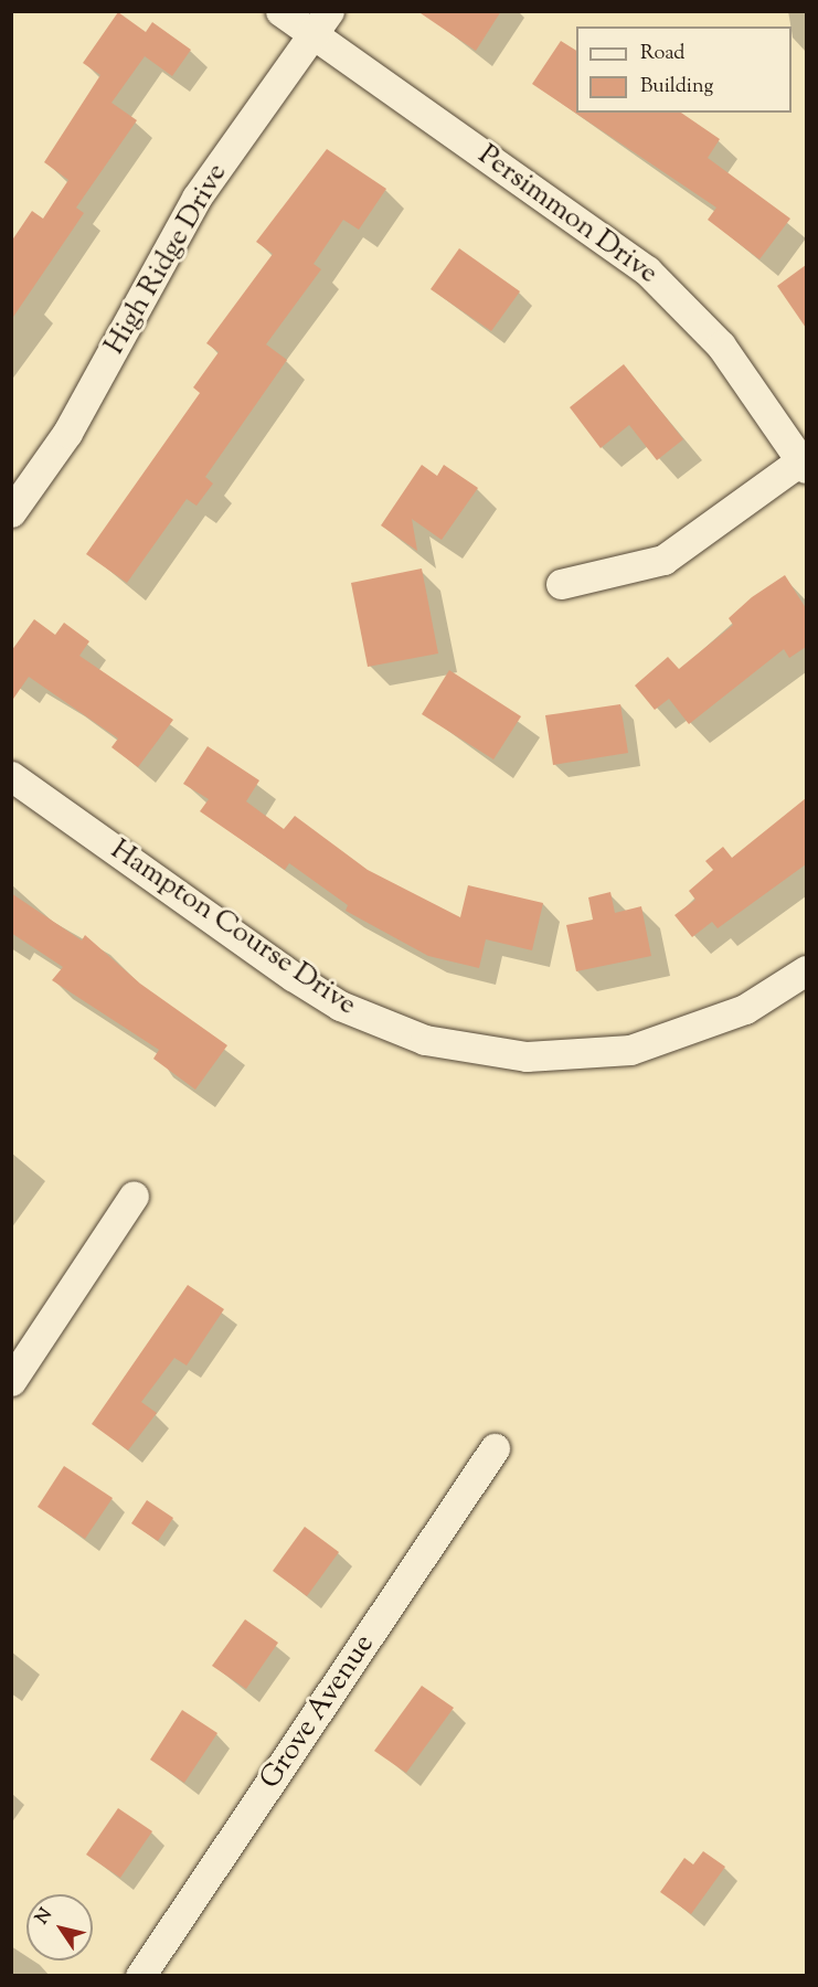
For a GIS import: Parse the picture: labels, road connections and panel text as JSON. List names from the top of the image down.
{
  "streets": {
    "street": [
      "Persimmon Drive",
      "High Ridge Drive",
      "Hampton Course Drive",
      "Grove Avenue"
    ]
  },
  "crossings": [
    ["Persimmon Drive", "High Ridge Drive"]
  ],
  "legend": ["Road", "Building"],
  "north": "top left"
}
